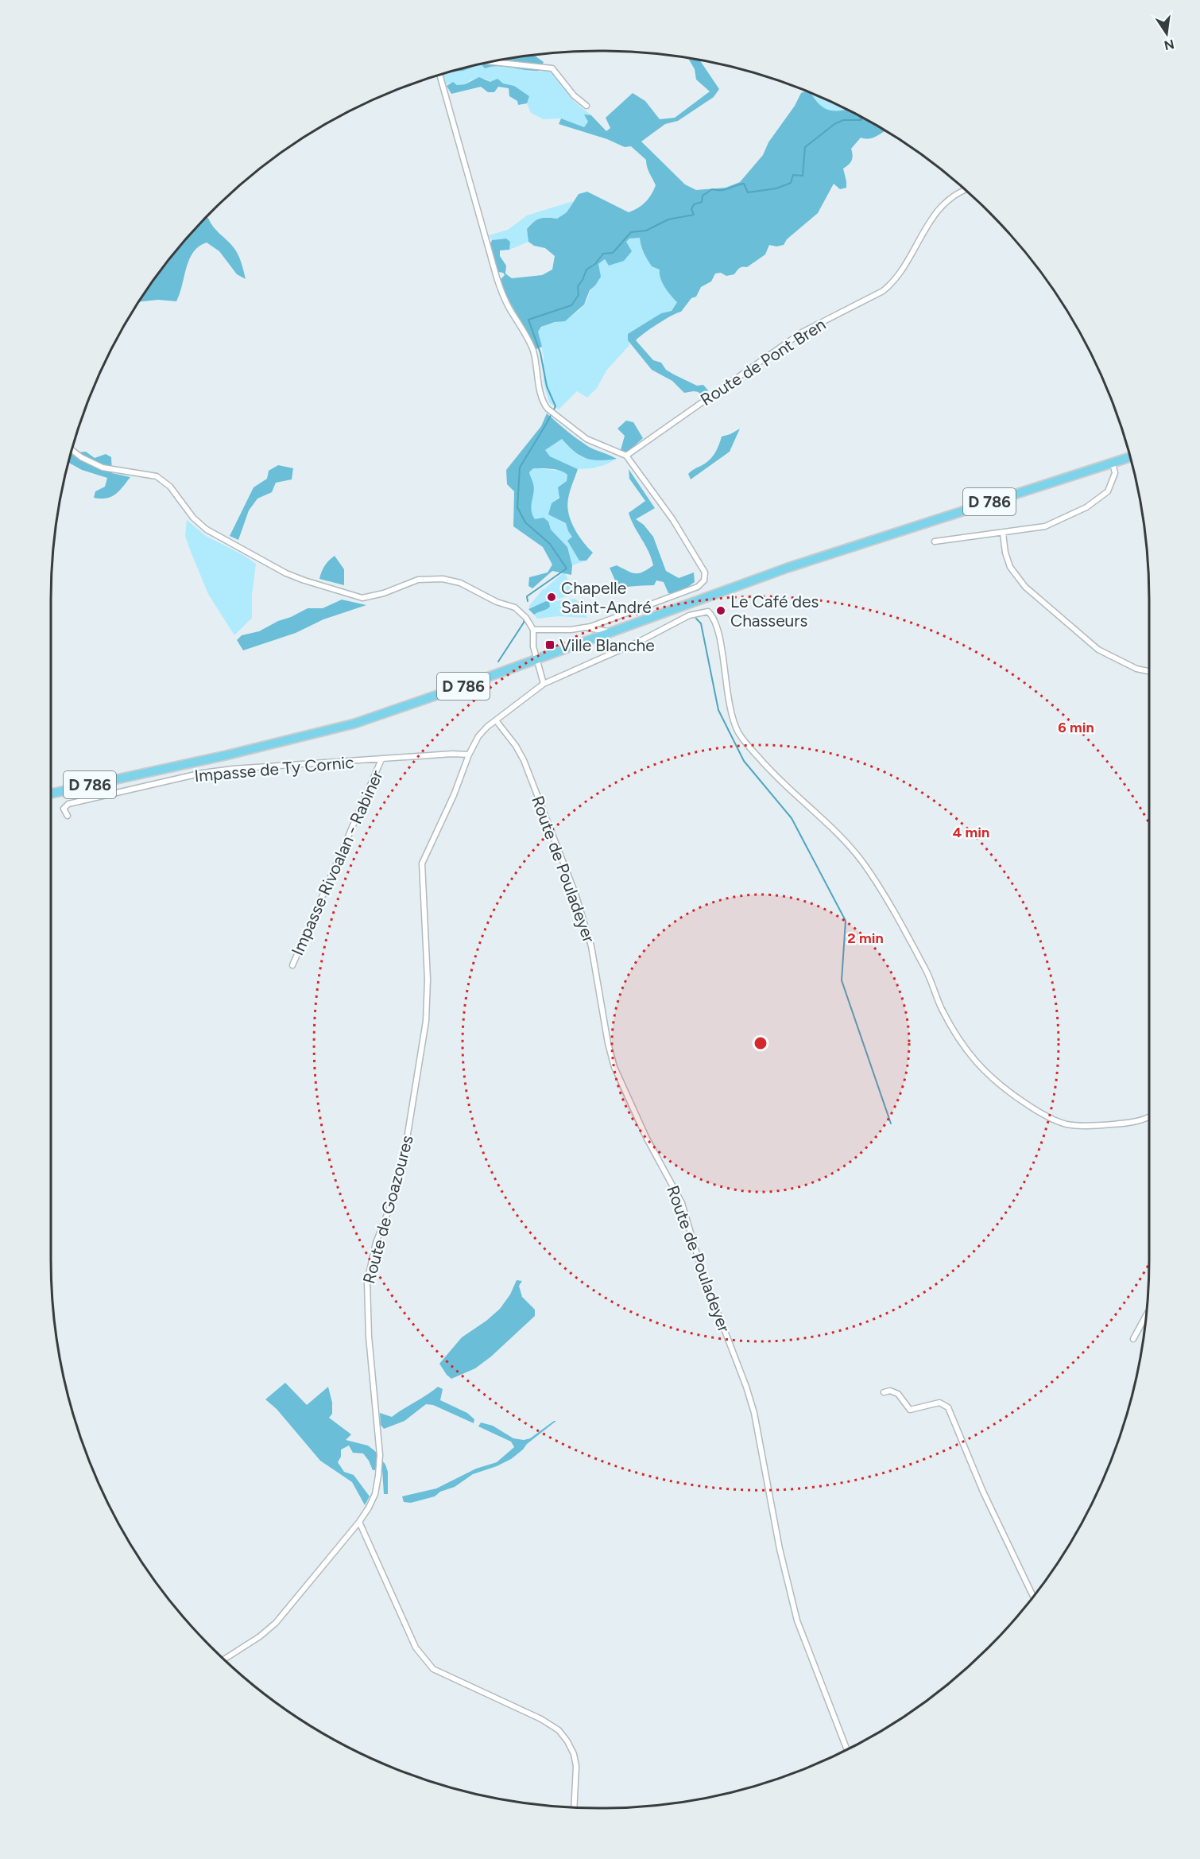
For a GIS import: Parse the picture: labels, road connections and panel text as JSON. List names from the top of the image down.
{
  "streets": {
    "main road": ["D 786"],
    "street": [
      "Route de Pont Bren",
      "Impasse de Ty Cornic",
      "Impasse Rivoalan - Rabiner",
      "Route de Pouladeyer",
      "Route de Goazoures"
    ]
  },
  "crossings": [
    ["Impasse de Ty Cornic", "Impasse Rivoalan - Rabiner"],
    ["Impasse de Ty Cornic", "Route de Goazoures"],
    ["Route de Pouladeyer", "Route de Goazoures"]
  ],
  "places": {
    "other": ["Chapelle Saint-André", "Le Café des Chasseurs"],
    "transit": ["Ville Blanche"]
  },
  "north": "bottom",
  "rings": ["6 min", "4 min", "2 min"]
}
